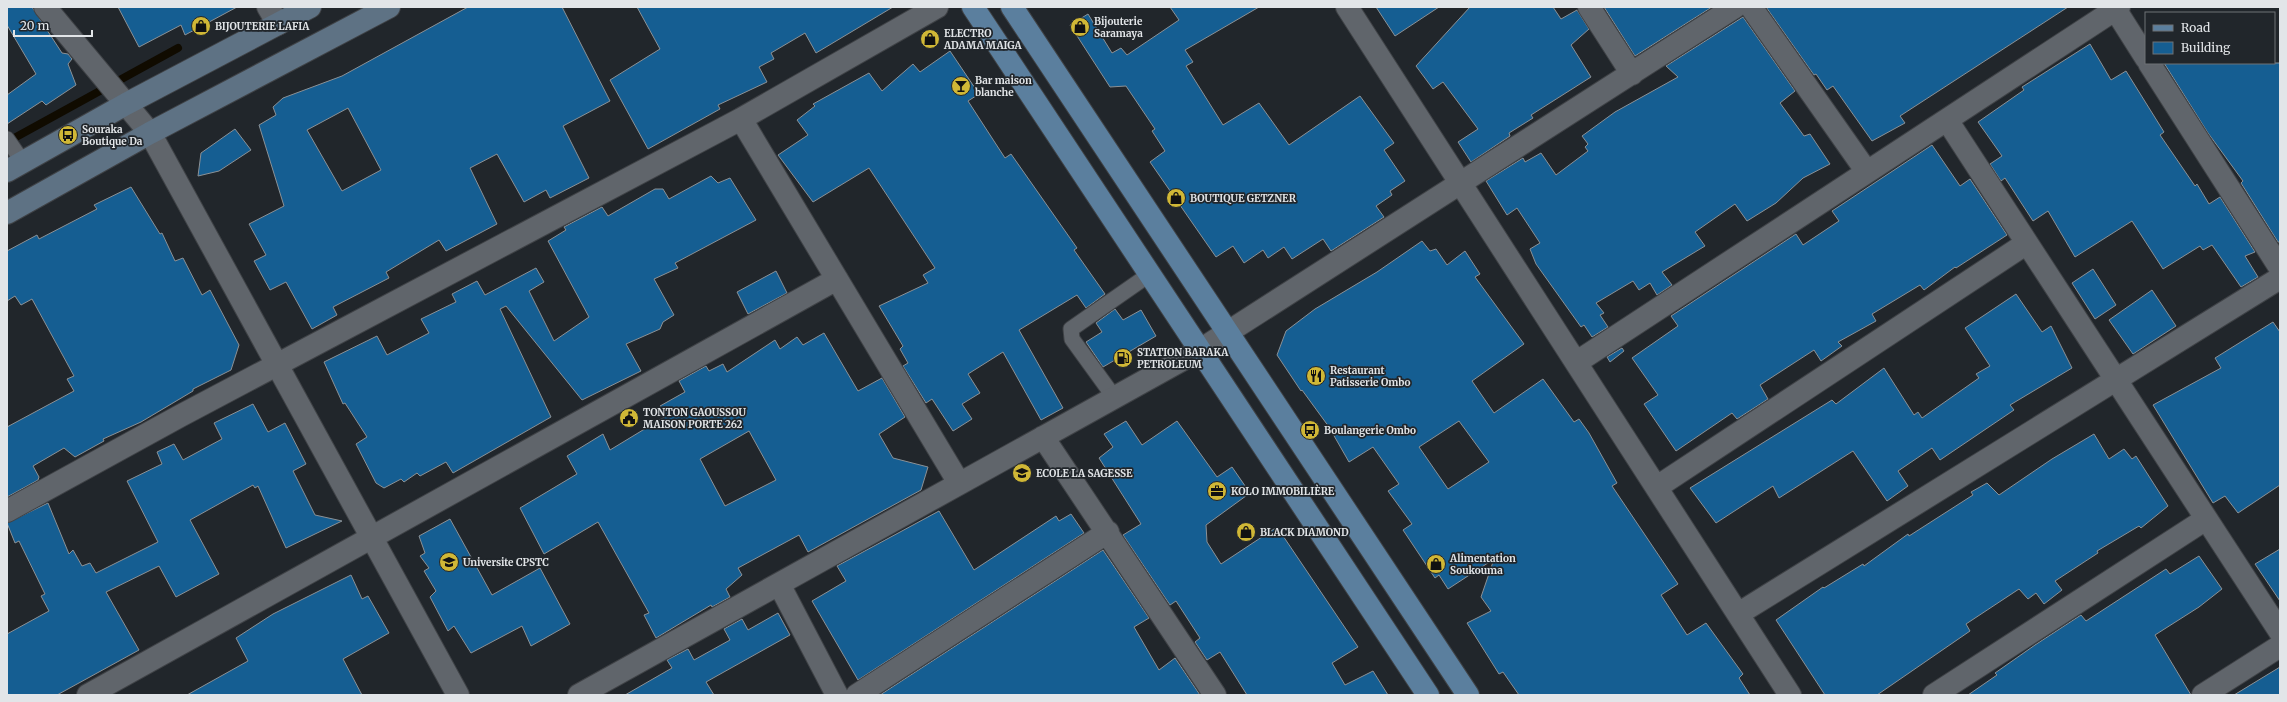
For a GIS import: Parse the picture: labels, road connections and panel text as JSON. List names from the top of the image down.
{
  "places": {
    "shop": [
      "BIJOUTERIE LAFIA",
      "Bijouterie Saramaya",
      "ELECTRO ADAMA MAIGA",
      "BOUTIQUE GETZNER",
      "BLACK DIAMOND",
      "Alimentation Soukouma"
    ],
    "bar": ["Bar maison blanche"],
    "bus stop": ["Souraka Boutique Da", "Boulangerie Ombo"],
    "fuel station": ["STATION BARAKA PETROLEUM"],
    "restaurant": ["Restaurant Patisserie Ombo"],
    "public building": ["TONTON GAOUSSOU MAISON PORTE 262"],
    "school or university": ["ECOLE LA SAGESSE", "Universite CPSTC"],
    "office": ["KOLO IMMOBILIÈRE"]
  },
  "legend": ["Road", "Building"],
  "scale_bar": "20 m"
}
